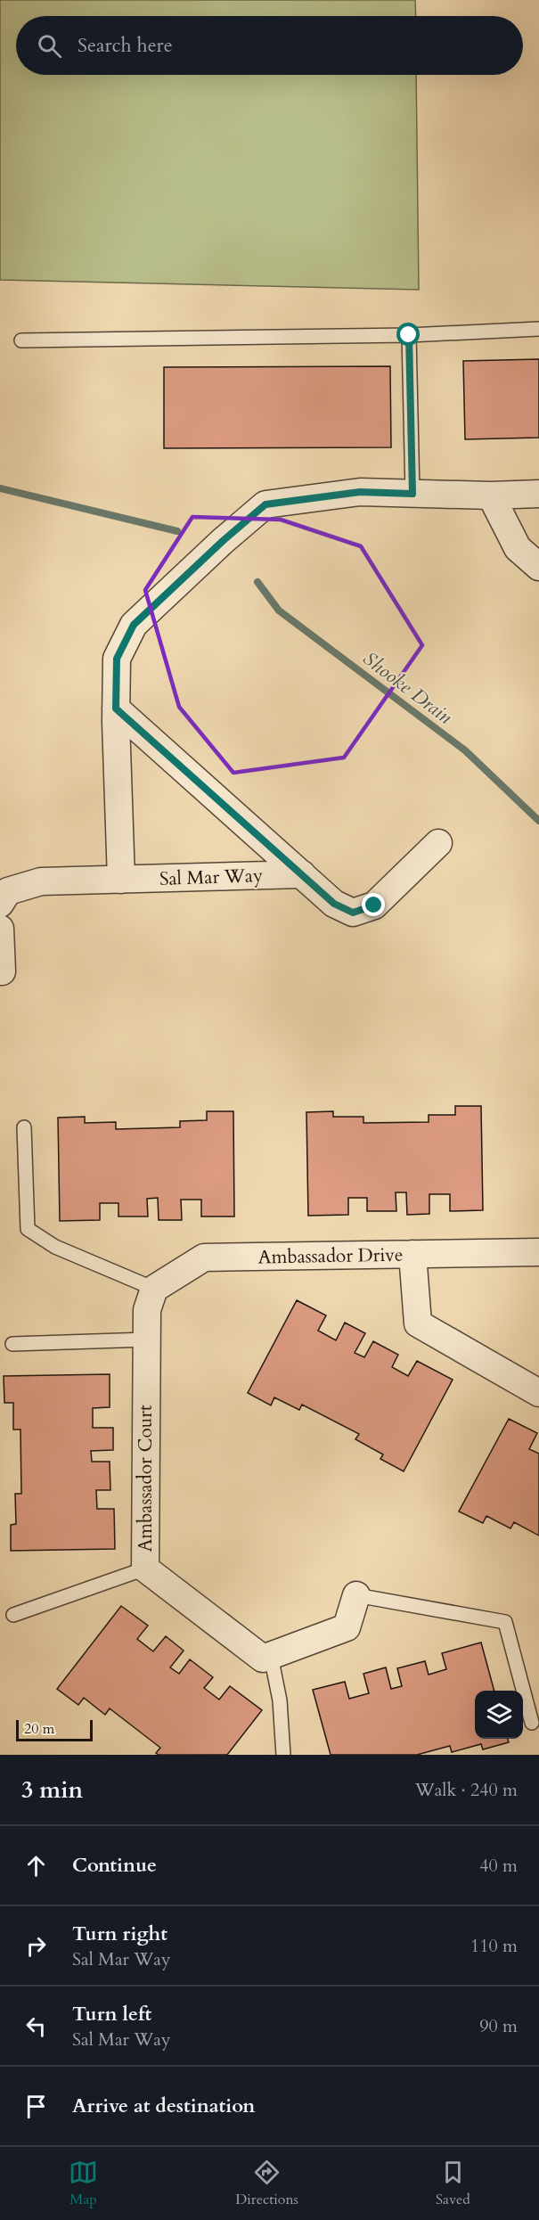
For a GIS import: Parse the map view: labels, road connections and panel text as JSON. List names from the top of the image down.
{
  "streets": {
    "street": ["Sal Mar Way", "Ambassador Drive", "Ambassador Court"]
  },
  "crossings": [
    ["Ambassador Drive", "Ambassador Court"]
  ],
  "water": ["Shooke Drain"],
  "scale_bar": "20 m",
  "page": {
    "search": "Search here",
    "scale": "20 m",
    "heading": ["3 min", "Walk · 240 m"],
    "list": [
      ["Continue", "40 m"],
      ["Turn right", "Sal Mar Way", "110 m"],
      ["Turn left", "Sal Mar Way", "90 m"],
      "Arrive at destination"
    ],
    "nav": ["Map", "Directions", "Saved"]
  }
}
